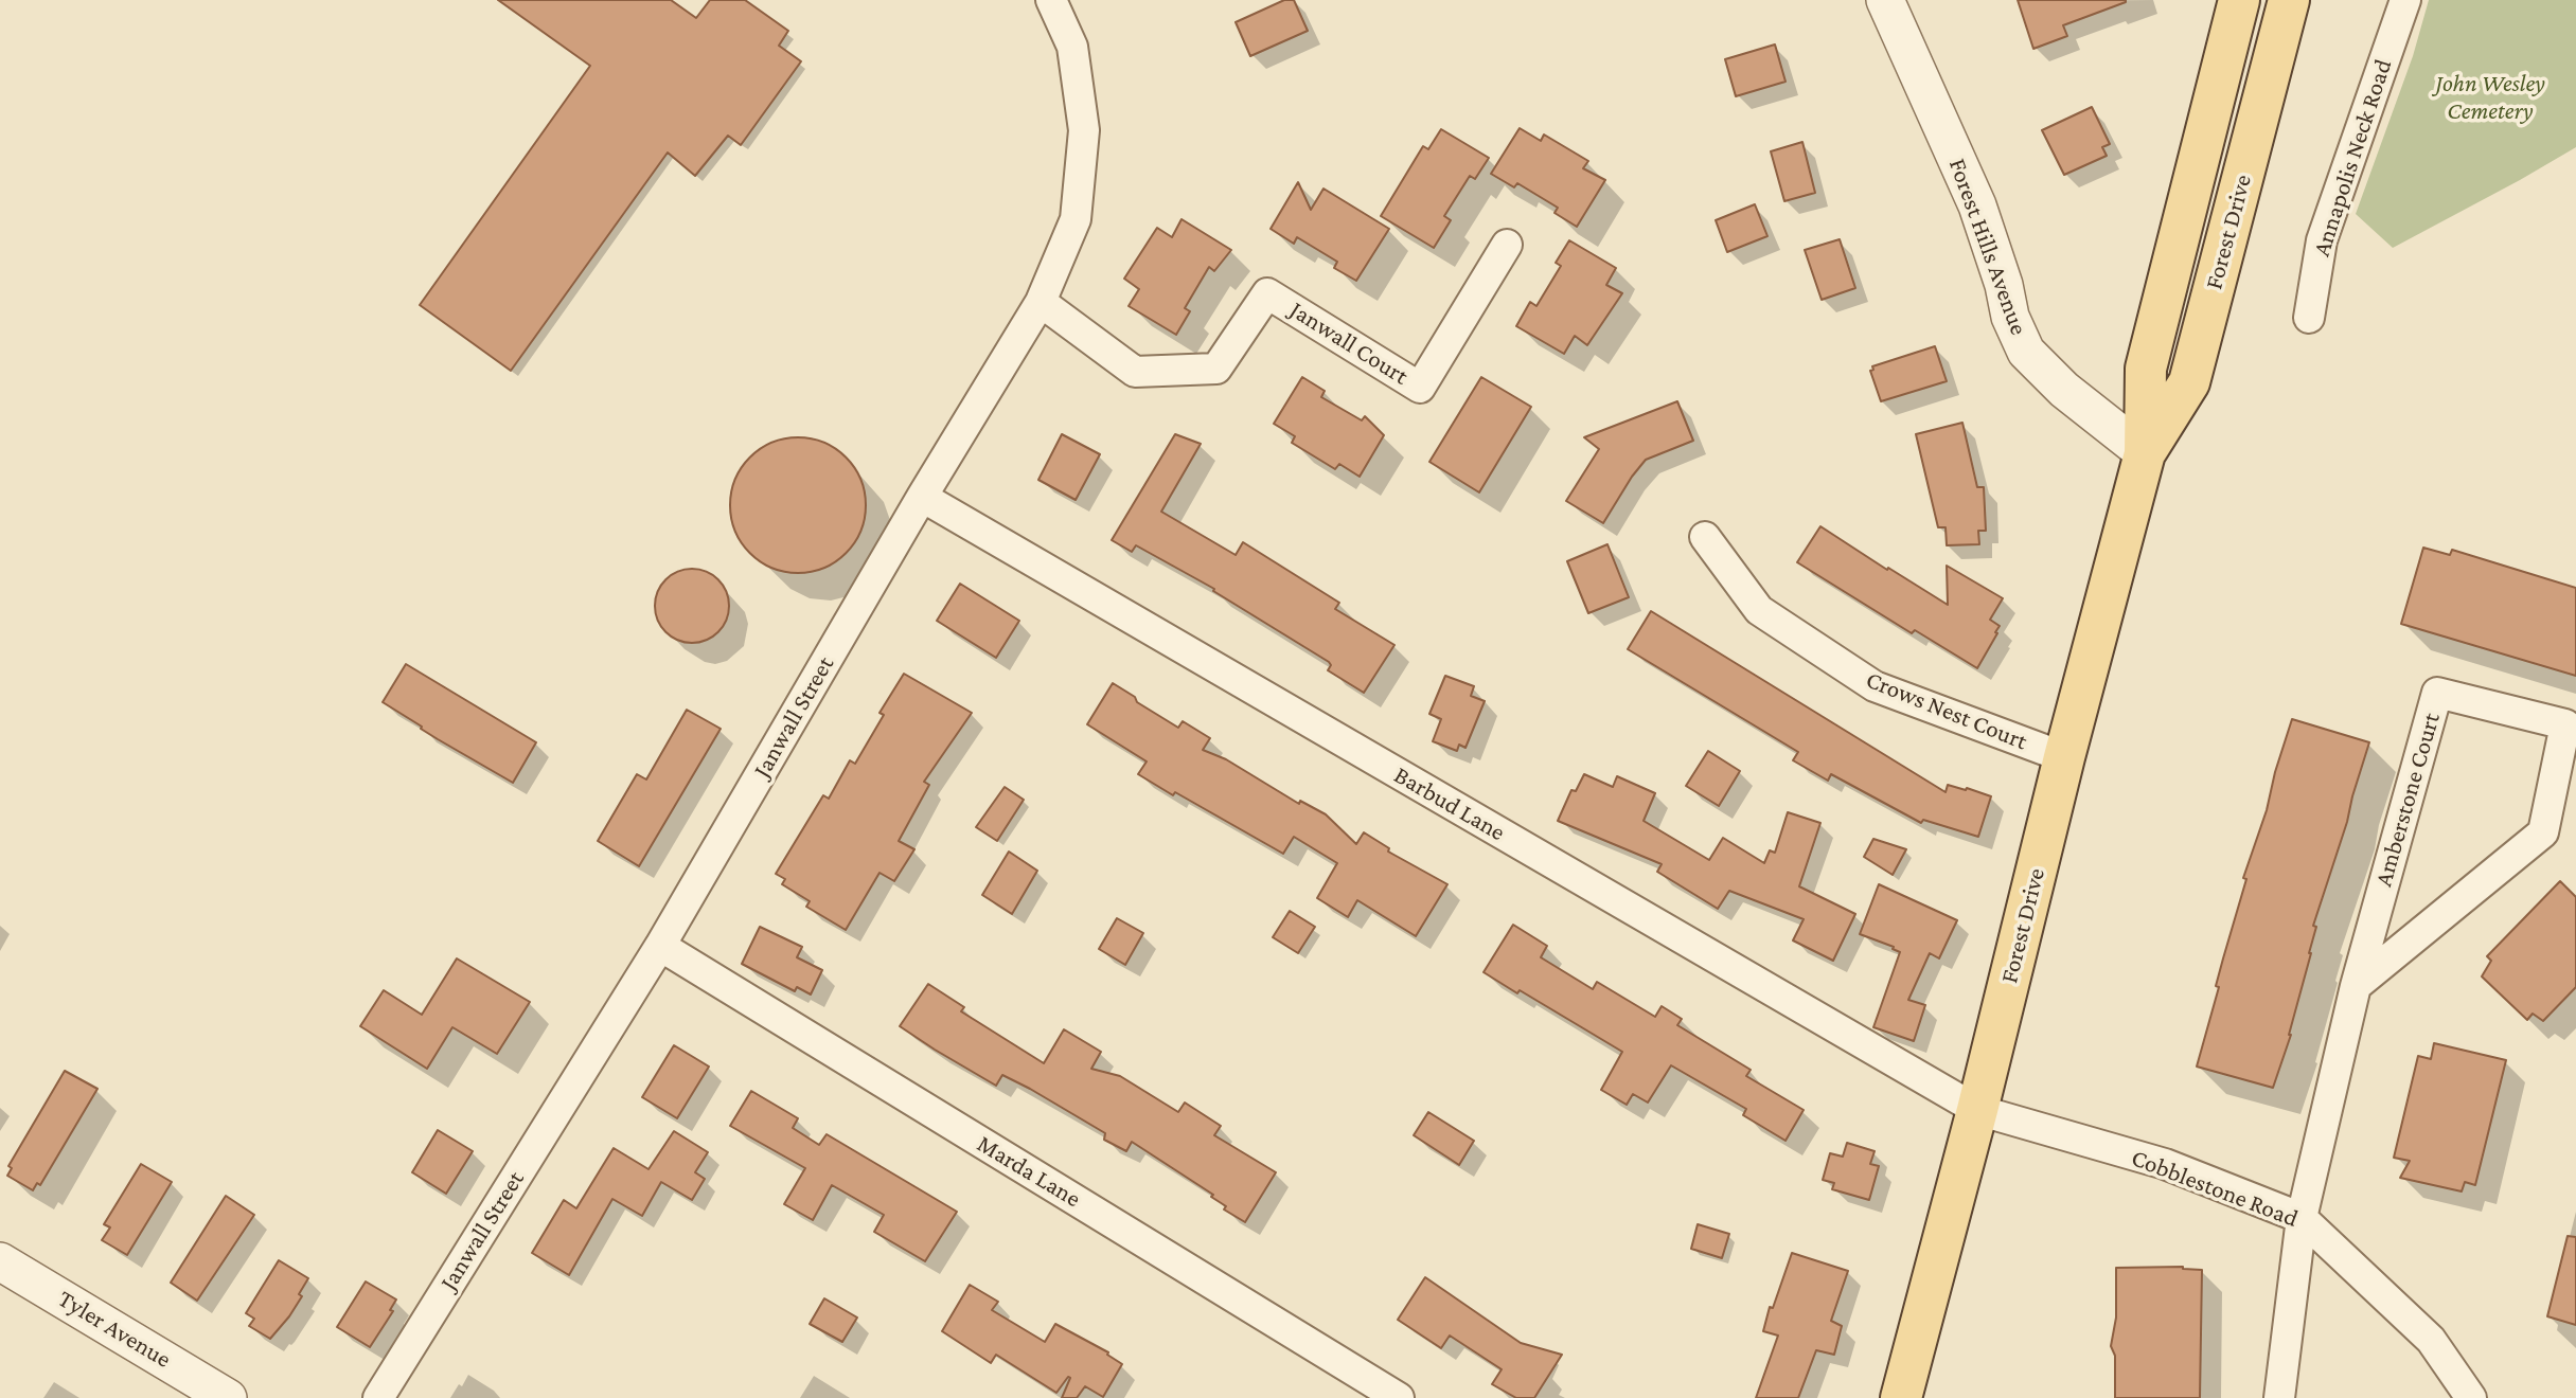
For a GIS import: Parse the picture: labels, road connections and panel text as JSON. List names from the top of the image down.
{
  "streets": {
    "main road": ["Forest Drive"],
    "street": [
      "Annapolis Neck Road",
      "Forest Hills Avenue",
      "Janwall Court",
      "Crows Nest Court",
      "Janwall Street",
      "Amberstone Court",
      "Barbud Lane",
      "Marda Lane",
      "Cobblestone Road",
      "Tyler Avenue"
    ]
  },
  "crossings": [
    ["Forest Drive", "Forest Hills Avenue"],
    ["Forest Drive", "Crows Nest Court"],
    ["Forest Drive", "Barbud Lane"],
    ["Forest Drive", "Cobblestone Road"],
    ["Janwall Court", "Janwall Street"],
    ["Janwall Street", "Barbud Lane"],
    ["Janwall Street", "Marda Lane"],
    ["Amberstone Court", "Cobblestone Road"],
    ["Barbud Lane", "Cobblestone Road"]
  ],
  "parks": ["John Wesley Cemetery"]
}
